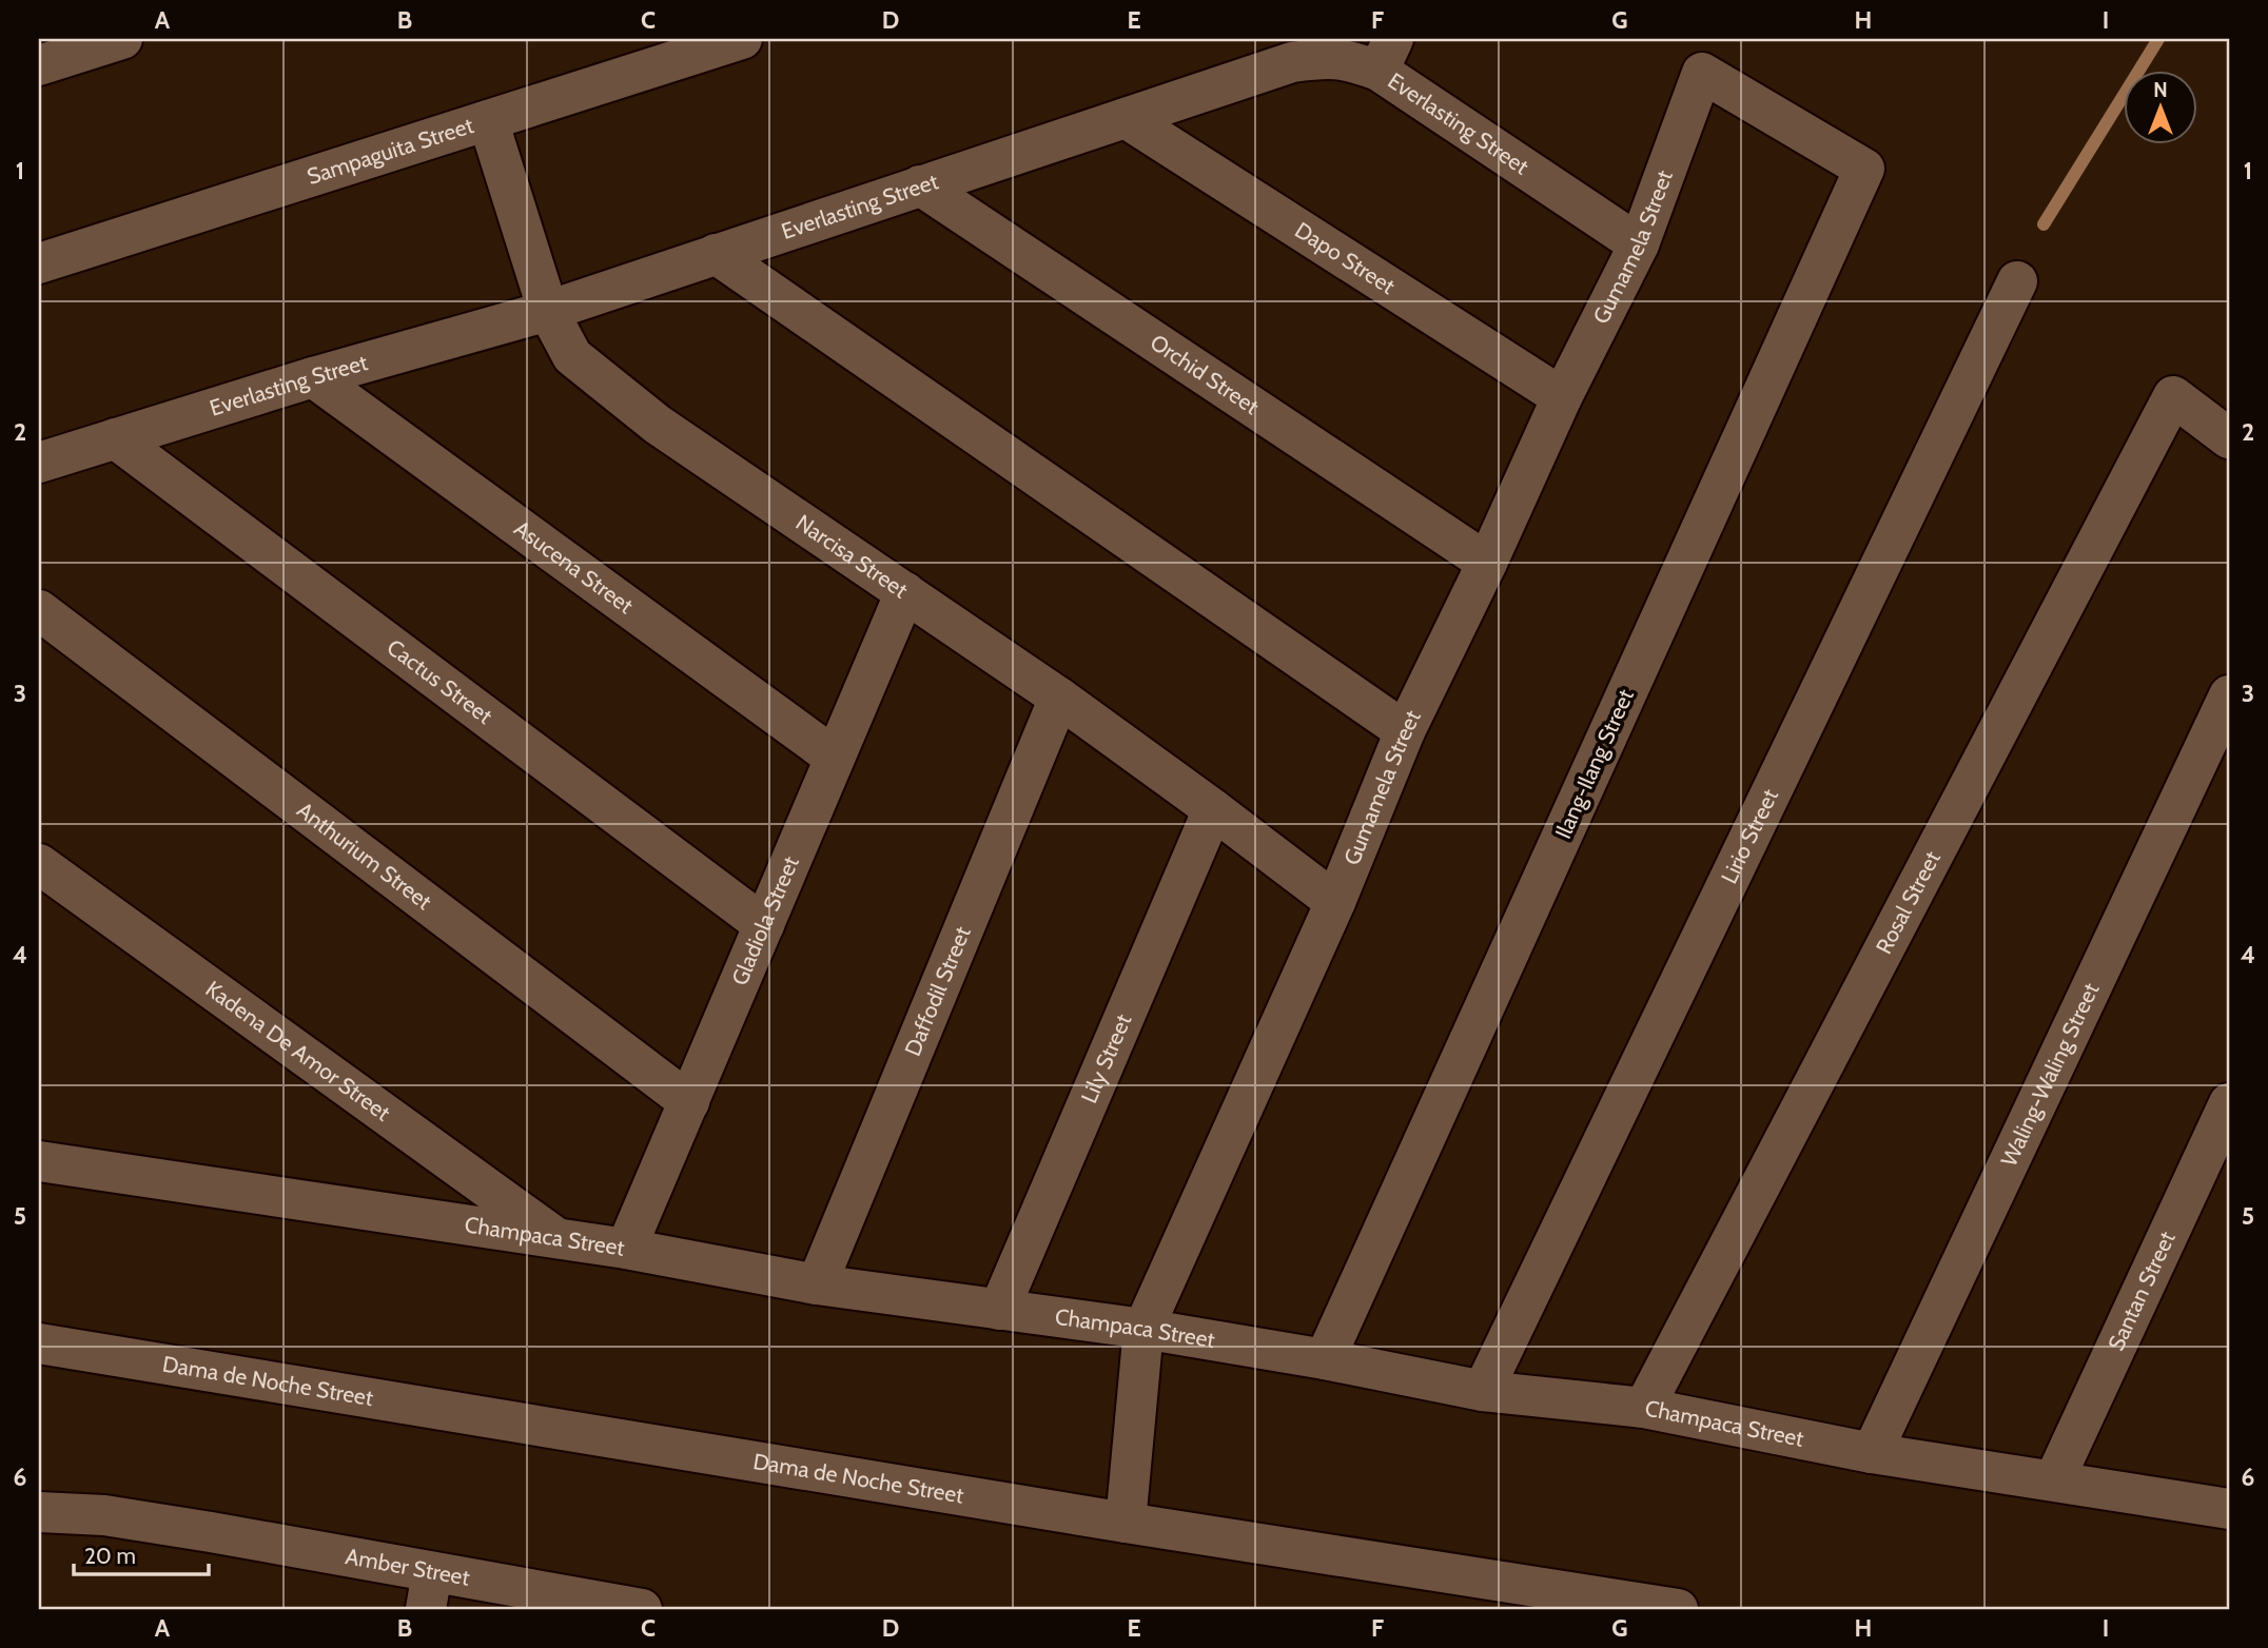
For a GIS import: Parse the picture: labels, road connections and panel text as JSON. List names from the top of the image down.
{
  "streets": {
    "street": [
      "Everlasting Street",
      "Sampaguita Street",
      "Gumamela Street",
      "Dapo Street",
      "Orchid Street",
      "Narcisa Street",
      "Asucena Street",
      "Cactus Street",
      "Ilang-Ilang Street",
      "Lirio Street",
      "Anthurium Street",
      "Rosal Street",
      "Gladiola Street",
      "Daffodil Street",
      "Kadena De Amor Street",
      "Lily Street",
      "Waling-Waling Street",
      "Champaca Street",
      "Santan Street",
      "Dama de Noche Street",
      "Amber Street"
    ]
  },
  "crossings": [
    ["Everlasting Street", "Gumamela Street"],
    ["Everlasting Street", "Dapo Street"],
    ["Everlasting Street", "Orchid Street"],
    ["Everlasting Street", "Narcisa Street"],
    ["Everlasting Street", "Asucena Street"],
    ["Everlasting Street", "Cactus Street"],
    ["Sampaguita Street", "Narcisa Street"],
    ["Gumamela Street", "Dapo Street"],
    ["Gumamela Street", "Orchid Street"],
    ["Gumamela Street", "Narcisa Street"],
    ["Gumamela Street", "Ilang-Ilang Street"],
    ["Gumamela Street", "Champaca Street"],
    ["Gumamela Street", "Dama de Noche Street"],
    ["Narcisa Street", "Gladiola Street"],
    ["Narcisa Street", "Daffodil Street"],
    ["Narcisa Street", "Lily Street"],
    ["Asucena Street", "Gladiola Street"],
    ["Cactus Street", "Gladiola Street"],
    ["Ilang-Ilang Street", "Champaca Street"],
    ["Lirio Street", "Champaca Street"],
    ["Anthurium Street", "Gladiola Street"],
    ["Rosal Street", "Champaca Street"],
    ["Gladiola Street", "Champaca Street"],
    ["Daffodil Street", "Champaca Street"],
    ["Kadena De Amor Street", "Champaca Street"],
    ["Lily Street", "Champaca Street"],
    ["Waling-Waling Street", "Champaca Street"],
    ["Champaca Street", "Santan Street"]
  ],
  "scale_bar": "20 m",
  "north": "top",
  "grid": {
    "columns": [
      "A",
      "B",
      "C",
      "D",
      "E",
      "F",
      "G",
      "H",
      "I"
    ],
    "rows": [
      "1",
      "2",
      "3",
      "4",
      "5",
      "6"
    ]
  }
}
